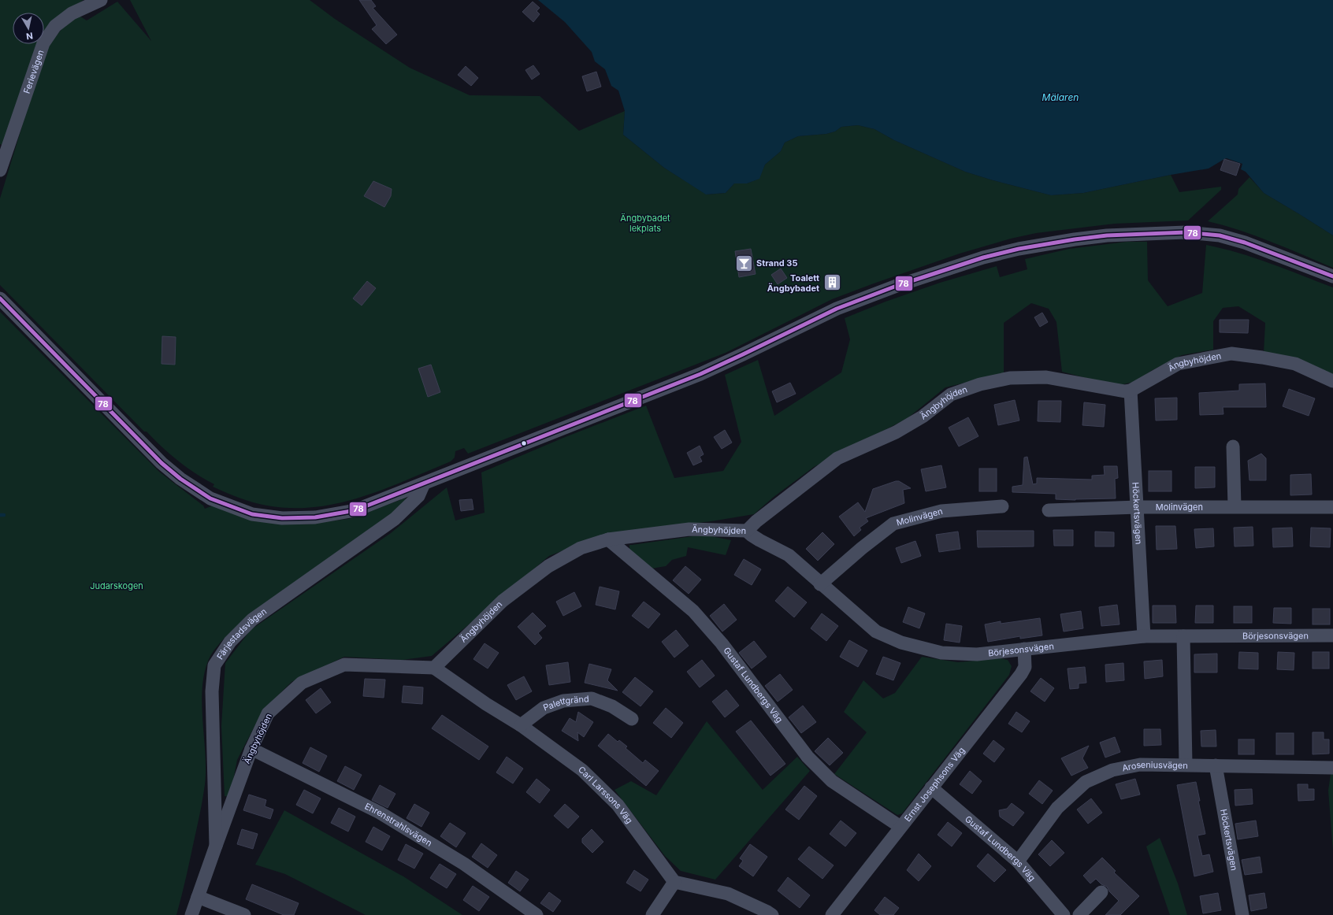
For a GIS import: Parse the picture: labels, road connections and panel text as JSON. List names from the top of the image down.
{
  "streets": {
    "street": [
      "Ferievägen",
      "Ängbyhöjden",
      "Molinvägen",
      "Höckertsvägen",
      "Färjestadsvägen",
      "Börjesonsvägen",
      "Gustaf Lundbergs Väg",
      "Palettgränd",
      "Aroseniusvägen",
      "Ernst Josephsons Väg",
      "Carl Larssons Väg",
      "Ehrenstrahlsvägen"
    ]
  },
  "crossings": [
    ["Ängbyhöjden", "Höckertsvägen"],
    ["Ängbyhöjden", "Färjestadsvägen"],
    ["Ängbyhöjden", "Börjesonsvägen"],
    ["Ängbyhöjden", "Gustaf Lundbergs Väg"],
    ["Ängbyhöjden", "Carl Larssons Väg"],
    ["Ängbyhöjden", "Ehrenstrahlsvägen"],
    ["Molinvägen", "Höckertsvägen"],
    ["Molinvägen", "Börjesonsvägen"],
    ["Höckertsvägen", "Börjesonsvägen"],
    ["Höckertsvägen", "Aroseniusvägen"],
    ["Börjesonsvägen", "Ernst Josephsons Väg"],
    ["Gustaf Lundbergs Väg", "Aroseniusvägen"],
    ["Gustaf Lundbergs Väg", "Ernst Josephsons Väg"],
    ["Palettgränd", "Carl Larssons Väg"]
  ],
  "water": ["Mälaren"],
  "parks": ["Ängbybadet lekplats", "Judarskogen"],
  "places": {
    "bar": ["Strand 35"],
    "building": ["Toalett Ängbybadet"]
  },
  "lines": ["transit line 78"],
  "north": "bottom"
}
